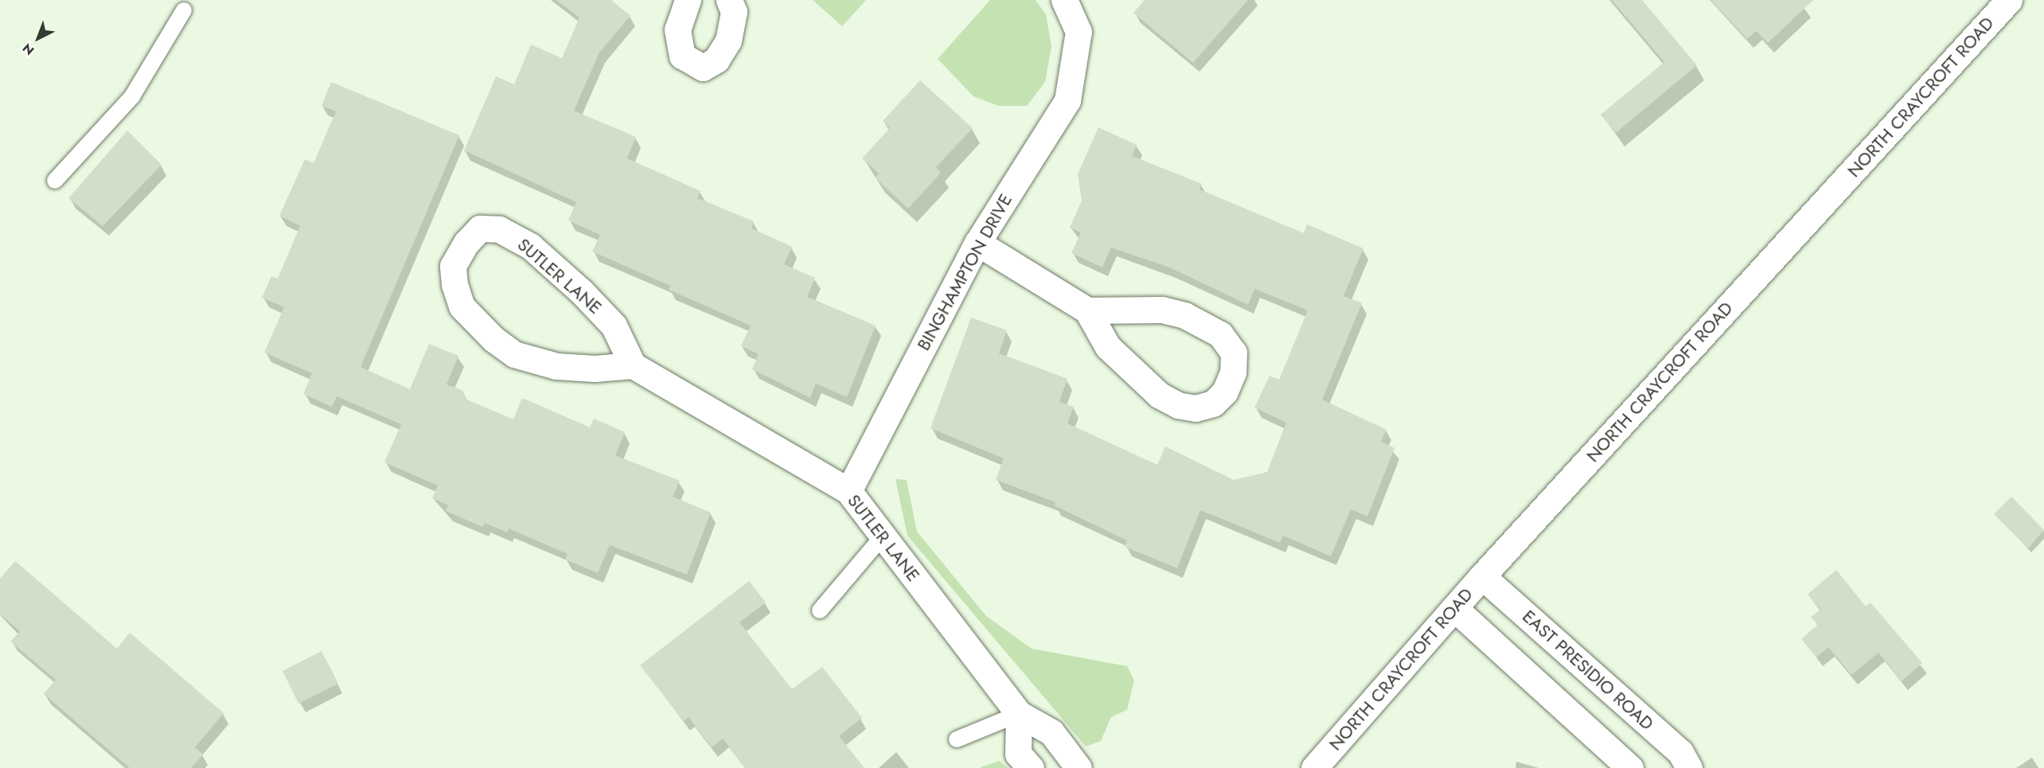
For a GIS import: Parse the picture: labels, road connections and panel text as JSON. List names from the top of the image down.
{
  "streets": {
    "street": [
      "NORTH CRAYCROFT ROAD",
      "BINGHAMPTON DRIVE",
      "SUTLER LANE",
      "EAST PRESIDIO ROAD"
    ]
  },
  "crossings": [
    ["NORTH CRAYCROFT ROAD", "EAST PRESIDIO ROAD"],
    ["BINGHAMPTON DRIVE", "SUTLER LANE"]
  ],
  "north": "bottom left"
}
